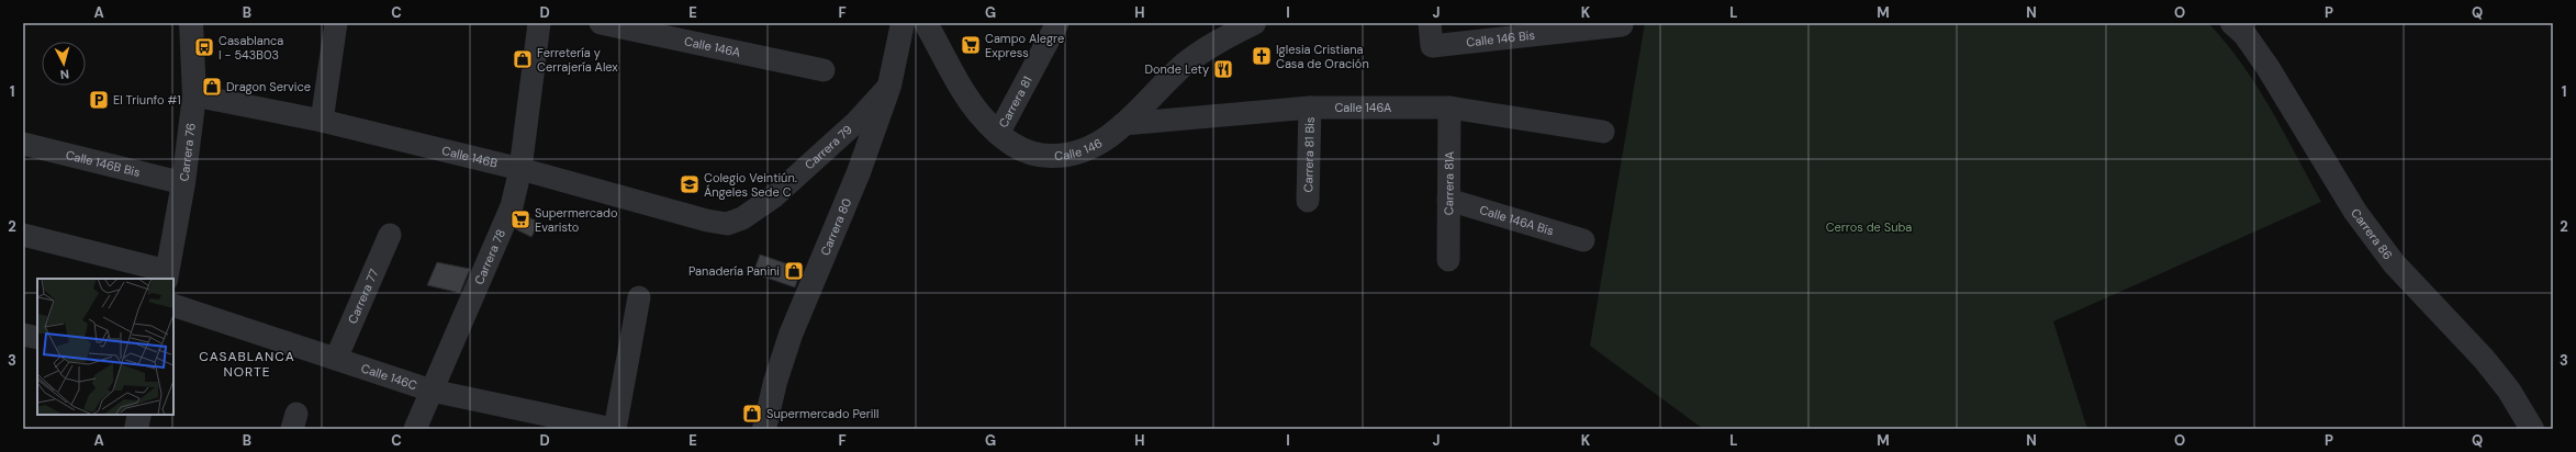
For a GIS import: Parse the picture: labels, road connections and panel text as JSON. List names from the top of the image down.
{
  "streets": {
    "street": [
      "Calle 146 Bis",
      "Calle 146A",
      "Carrera 81",
      "Carrera 79",
      "Calle 146",
      "Carrera 76",
      "Carrera 81 Bis",
      "Calle 146B",
      "Calle 146B Bis",
      "Carrera 81A",
      "Calle 146A Bis",
      "Carrera 80",
      "Carrera 86",
      "Carrera 78",
      "Carrera 77",
      "Calle 146C"
    ]
  },
  "crossings": [
    ["Calle 146A", "Calle 146"],
    ["Calle 146A", "Carrera 81 Bis"],
    ["Calle 146A", "Carrera 81A"],
    ["Carrera 81", "Calle 146"],
    ["Carrera 79", "Calle 146B"],
    ["Carrera 79", "Carrera 80"],
    ["Carrera 76", "Calle 146B"],
    ["Carrera 76", "Calle 146B Bis"],
    ["Calle 146B", "Carrera 78"],
    ["Carrera 81A", "Calle 146A Bis"],
    ["Carrera 78", "Calle 146C"],
    ["Carrera 77", "Calle 146C"]
  ],
  "districts": ["CASABLANCA NORTE"],
  "parks": ["Cerros de Suba"],
  "places": {
    "supermarket": ["Campo Alegre Express", "Supermercado Evaristo"],
    "bus stop": ["Casablanca I - 543B03"],
    "church": ["Iglesia Cristiana Casa de Oración"],
    "shop": [
      "Ferretería y Cerrajería Alex",
      "Dragon Service",
      "Panadería Panini",
      "Supermercado Perill"
    ],
    "restaurant": ["Donde Lety"],
    "parking": ["El Triunfo #1"],
    "school or university": ["Colegio Veintiún. Ángeles Sede C"]
  },
  "north": "bottom",
  "grid": {
    "columns": [
      "A",
      "B",
      "C",
      "D",
      "E",
      "F",
      "G",
      "H",
      "I",
      "J",
      "K",
      "L",
      "M",
      "N",
      "O",
      "P",
      "Q"
    ],
    "rows": ["1", "2", "3"]
  }
}
